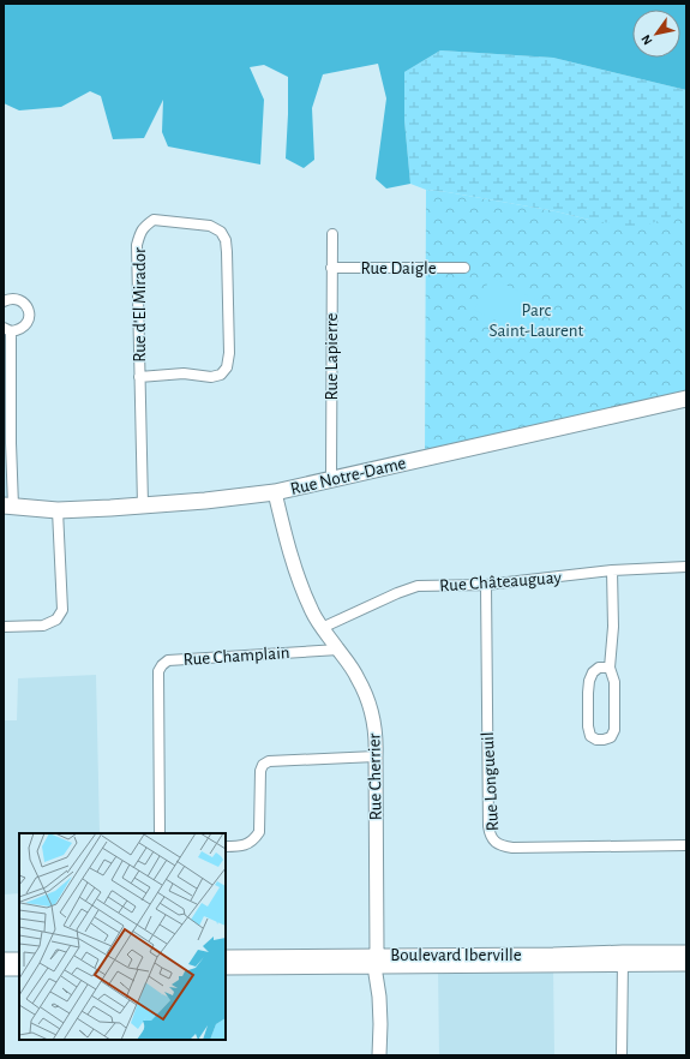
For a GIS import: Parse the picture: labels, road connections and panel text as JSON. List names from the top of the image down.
{
  "streets": {
    "main road": ["Rue Notre-Dame"],
    "street": [
      "Rue Daigle",
      "Rue d'El Mirador",
      "Rue Lapierre",
      "Rue Châteauguay",
      "Rue Champlain",
      "Rue Cherrier",
      "Rue Longueuil",
      "Boulevard Iberville"
    ]
  },
  "crossings": [
    ["Rue Daigle", "Rue Lapierre"],
    ["Rue d'El Mirador", "Rue Notre-Dame"],
    ["Rue Lapierre", "Rue Notre-Dame"],
    ["Rue Notre-Dame", "Rue Cherrier"],
    ["Rue Châteauguay", "Rue Cherrier"],
    ["Rue Châteauguay", "Rue Longueuil"],
    ["Rue Champlain", "Rue Cherrier"],
    ["Rue Cherrier", "Boulevard Iberville"]
  ],
  "parks": ["Parc Saint-Laurent"],
  "north": "bottom left"
}
